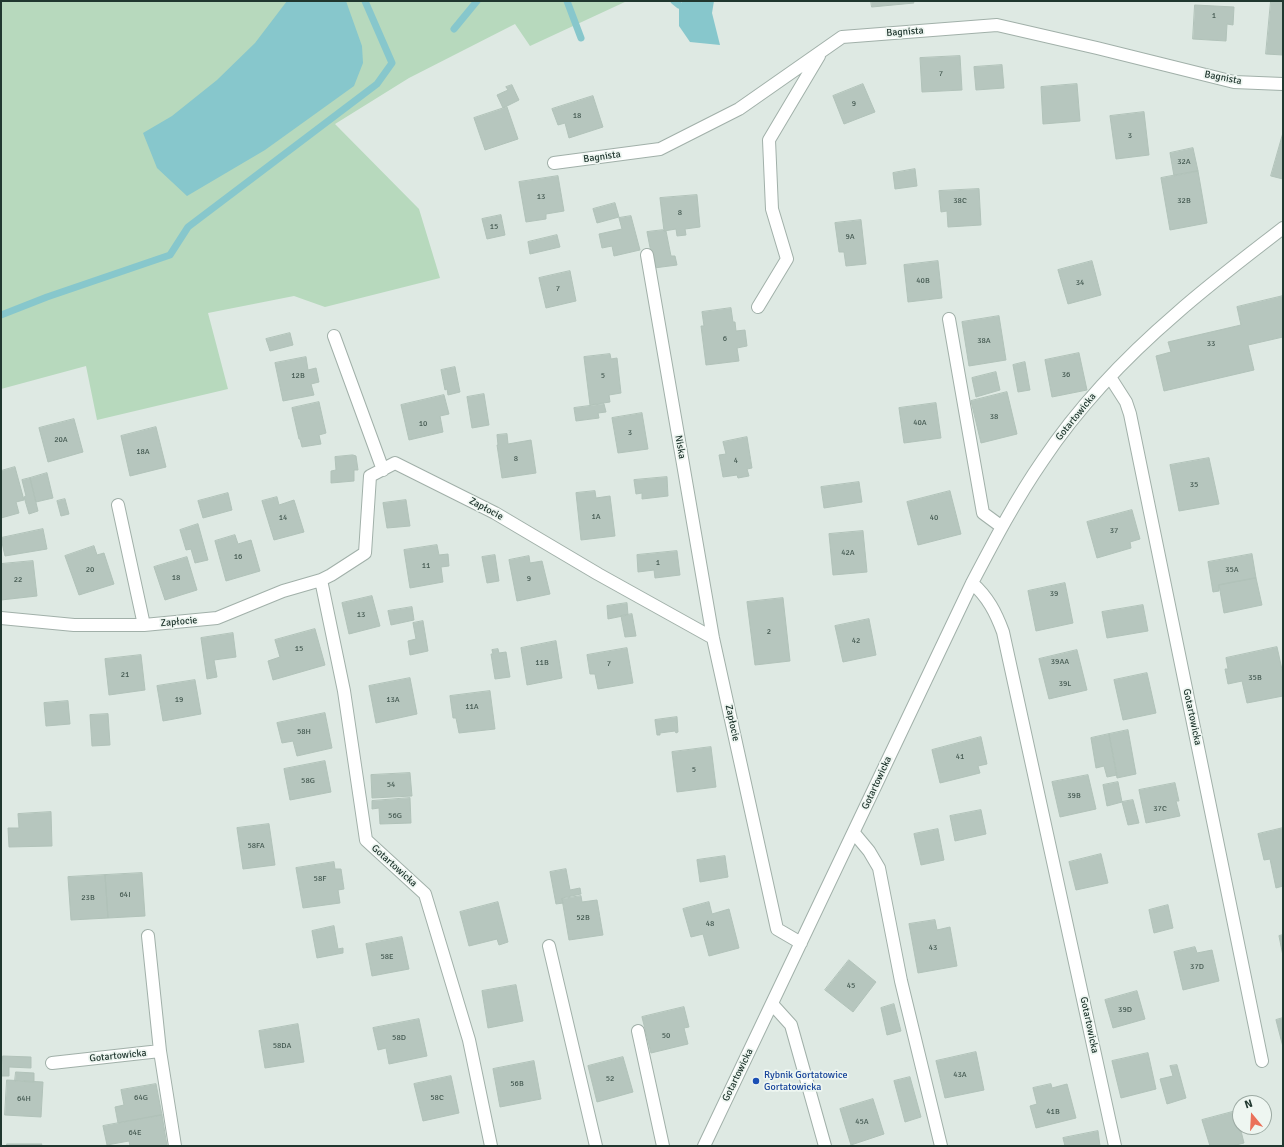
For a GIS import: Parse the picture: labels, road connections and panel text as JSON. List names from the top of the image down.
{
  "streets": {
    "street": [
      "Bagnista",
      "Gotartowicka",
      "Niska",
      "Zapłocie"
    ]
  },
  "crossings": [
    ["Gotartowicka", "Zapłocie"],
    ["Niska", "Zapłocie"]
  ],
  "places": ["Rybnik Gortatowice Gortatowicka"],
  "house_numbers": [
    "1",
    "7",
    "9",
    "18",
    "3",
    "32A",
    "13",
    "38C",
    "32B",
    "8",
    "15",
    "9A",
    "40B",
    "34",
    "7",
    "6",
    "38A",
    "33",
    "36",
    "12B",
    "5",
    "38",
    "40A",
    "10",
    "3",
    "20A",
    "18A",
    "8",
    "4",
    "35",
    "1A",
    "14",
    "40",
    "37",
    "42A",
    "16",
    "1",
    "11",
    "20",
    "35A",
    "18",
    "9",
    "22",
    "39",
    "13",
    "2",
    "42",
    "15",
    "39AA",
    "11B",
    "7",
    "21",
    "35B",
    "39L",
    "19",
    "13A",
    "11A",
    "58H",
    "41",
    "5",
    "58G",
    "54",
    "39B",
    "37C",
    "56G",
    "58FA",
    "58F",
    "64I",
    "23B",
    "52B",
    "48",
    "43",
    "58E",
    "37D",
    "45",
    "39D",
    "50",
    "58D",
    "58DA",
    "43A",
    "52",
    "56B",
    "64G",
    "58C",
    "64H",
    "41B",
    "45A",
    "64E"
  ],
  "north": "top"
}
